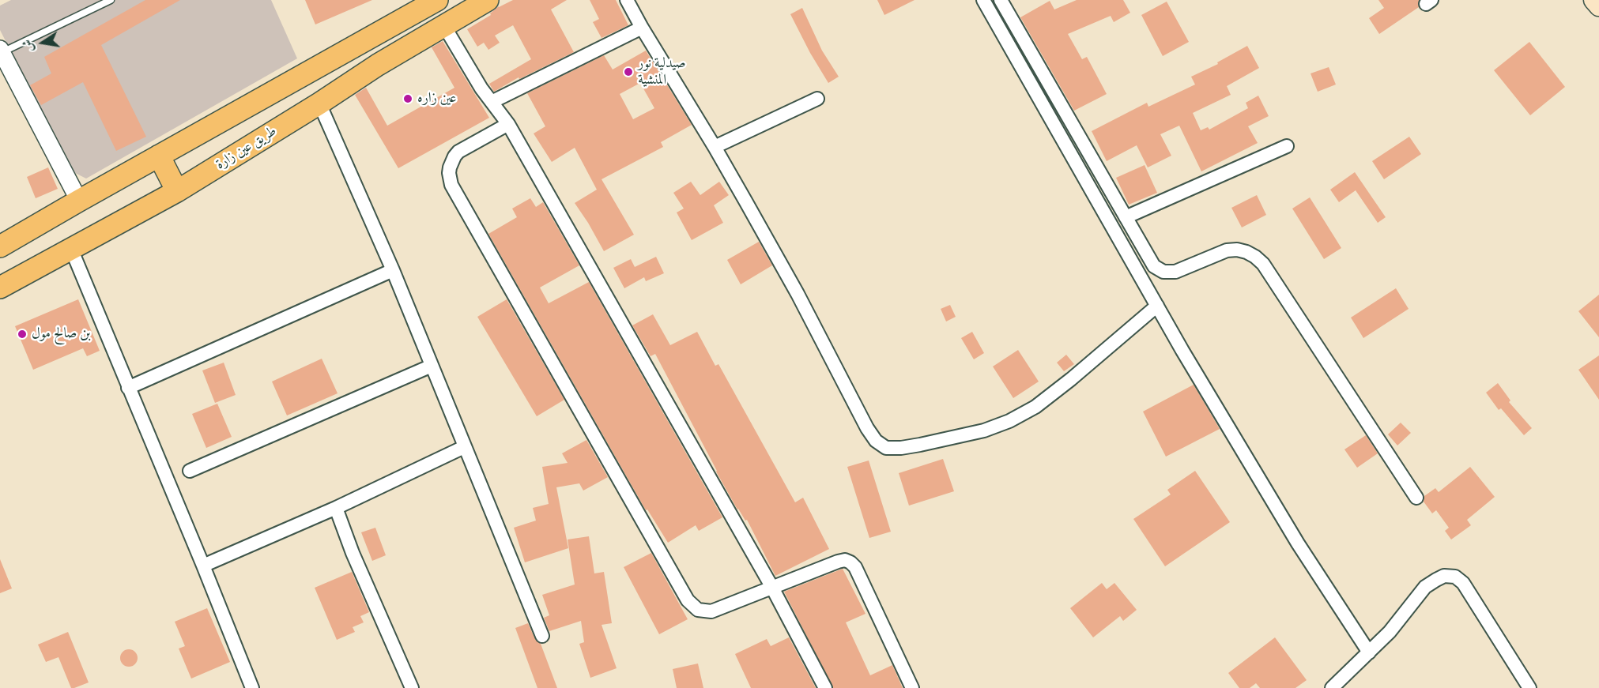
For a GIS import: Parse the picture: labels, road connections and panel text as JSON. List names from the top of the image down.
{
  "streets": {
    "main road": ["طريق عين زارة"]
  },
  "places": ["صيدلية نور المنشية", "عين زاره", "بن صالح مول"],
  "north": "left"
}
